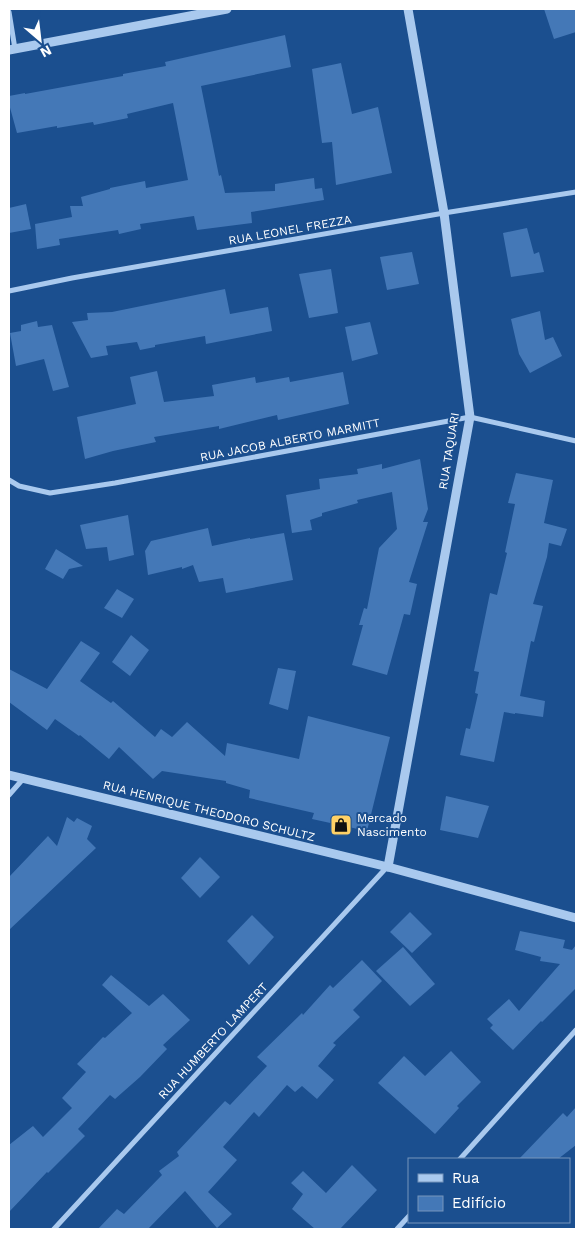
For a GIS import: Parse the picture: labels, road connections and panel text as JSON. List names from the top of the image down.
{
  "streets": {
    "street": [
      "RUA LEONEL FREZZA",
      "RUA JACOB ALBERTO MARMITT",
      "RUA TAQUARI",
      "RUA HENRIQUE THEODORO SCHULTZ",
      "RUA HUMBERTO LAMPERT"
    ]
  },
  "crossings": [
    ["RUA LEONEL FREZZA", "RUA TAQUARI"],
    ["RUA JACOB ALBERTO MARMITT", "RUA TAQUARI"],
    ["RUA TAQUARI", "RUA HENRIQUE THEODORO SCHULTZ"],
    ["RUA TAQUARI", "RUA HUMBERTO LAMPERT"],
    ["RUA HENRIQUE THEODORO SCHULTZ", "RUA HUMBERTO LAMPERT"]
  ],
  "places": {
    "shop": ["Mercado Nascimento"]
  },
  "legend": ["Rua", "Edifício"],
  "north": "bottom right"
}
